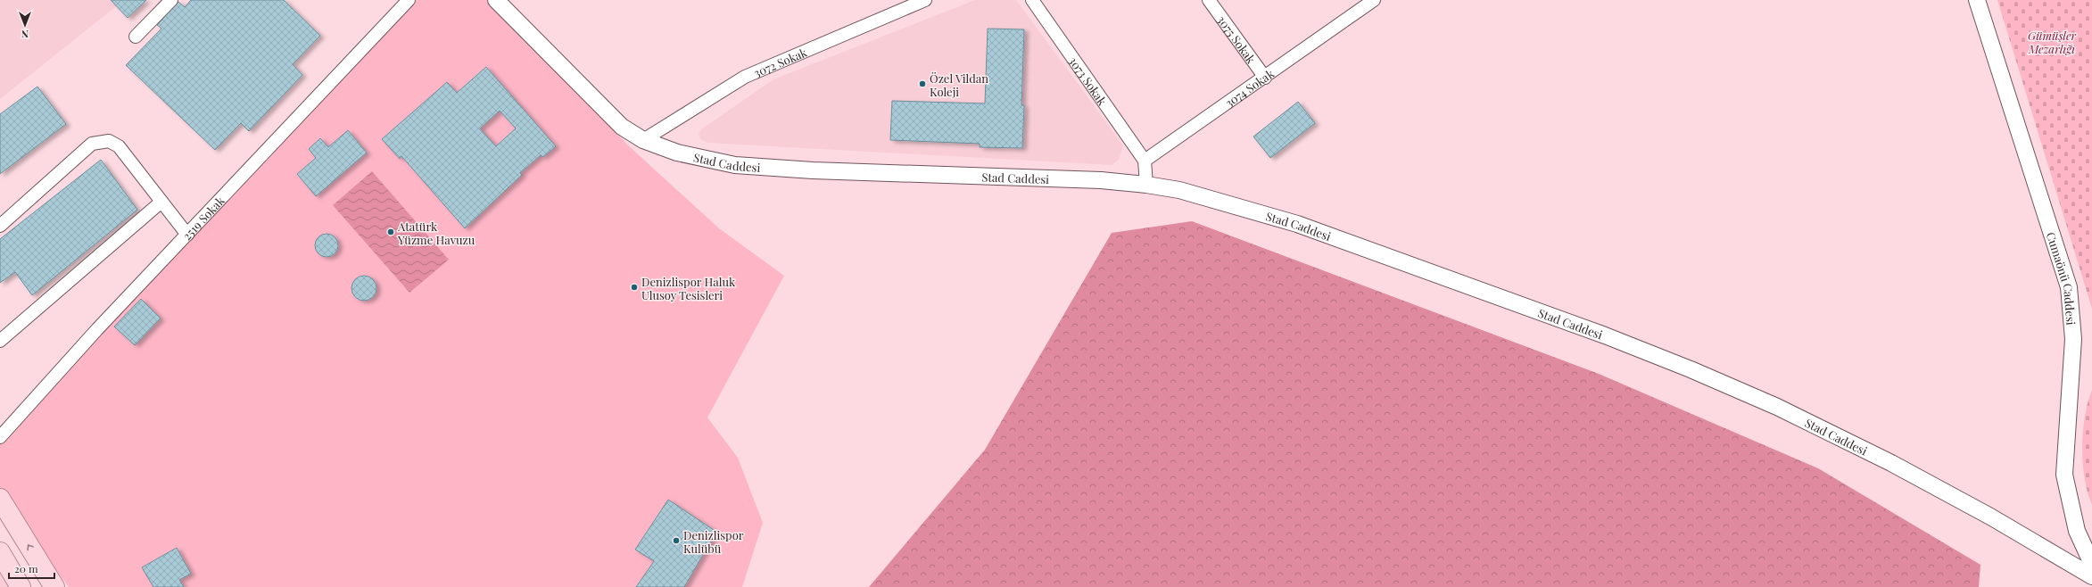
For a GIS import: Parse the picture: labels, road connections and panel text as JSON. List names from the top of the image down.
{
  "streets": {
    "street": [
      "3075 Sokak",
      "3072 Sokak",
      "3073 Sokak",
      "3074 Sokak",
      "Stad Caddesi",
      "2519 Sokak",
      "Cumaönü Caddesi"
    ]
  },
  "crossings": [
    ["3075 Sokak", "3074 Sokak"],
    ["3072 Sokak", "Stad Caddesi"],
    ["3073 Sokak", "3074 Sokak"]
  ],
  "parks": ["Gümüşler Mezarlığı"],
  "places": [
    "Özel Vildan Koleji",
    "Atatürk Yüzme Havuzu",
    "Denizlispor Haluk Ulusoy Tesisleri",
    "Denizlispor Kulübü"
  ],
  "scale_bar": "20 m",
  "north": "bottom"
}
